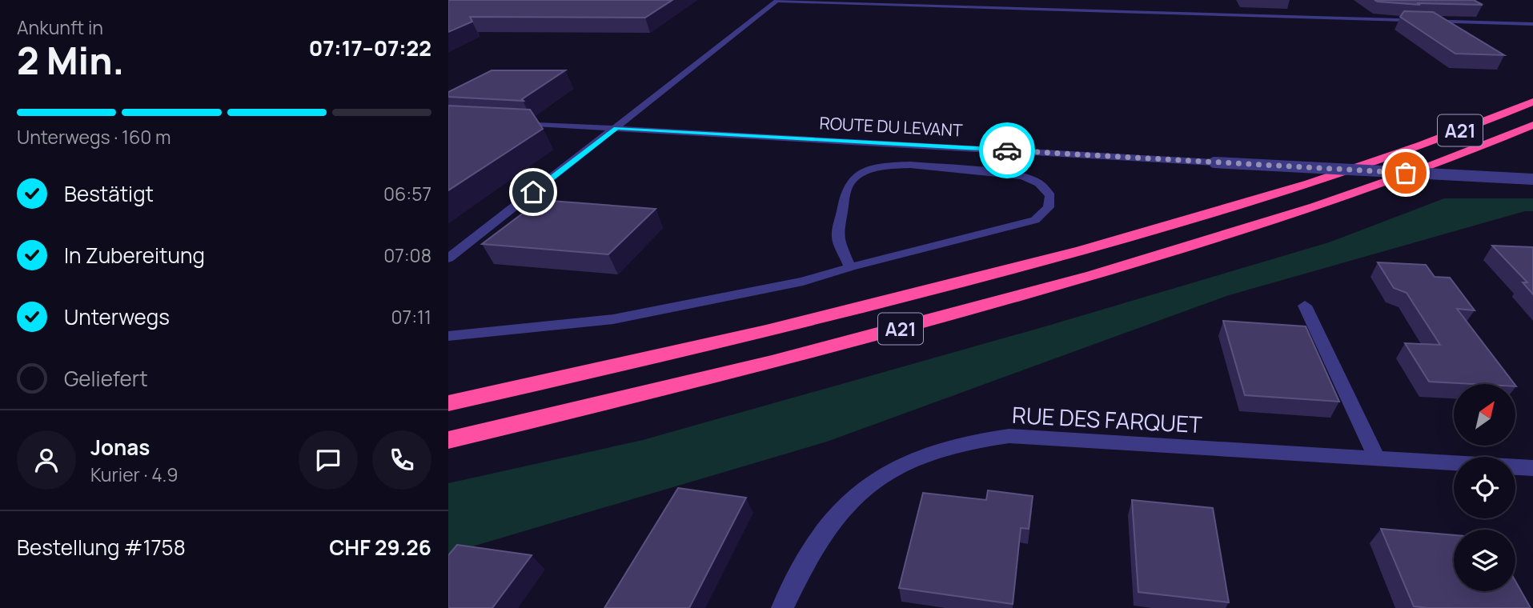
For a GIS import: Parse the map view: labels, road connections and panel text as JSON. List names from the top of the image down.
{
  "streets": {
    "highway": ["A21"],
    "street": ["ROUTE DU LEVANT", "RUE DES FARQUET"]
  },
  "north": "top right",
  "page": {
    "heading": ["2 Min.", "Ankunft in", "07:17–07:22"],
    "panel": [
      "Jonas",
      "Kurier · 4.9",
      "Bestellung #1758",
      "CHF 29.26"
    ],
    "bar": "Unterwegs · 160 m",
    "list": [
      ["Bestätigt", "06:57"],
      ["In Zubereitung", "07:08"],
      ["Unterwegs", "07:11"],
      "Geliefert"
    ]
  }
}
